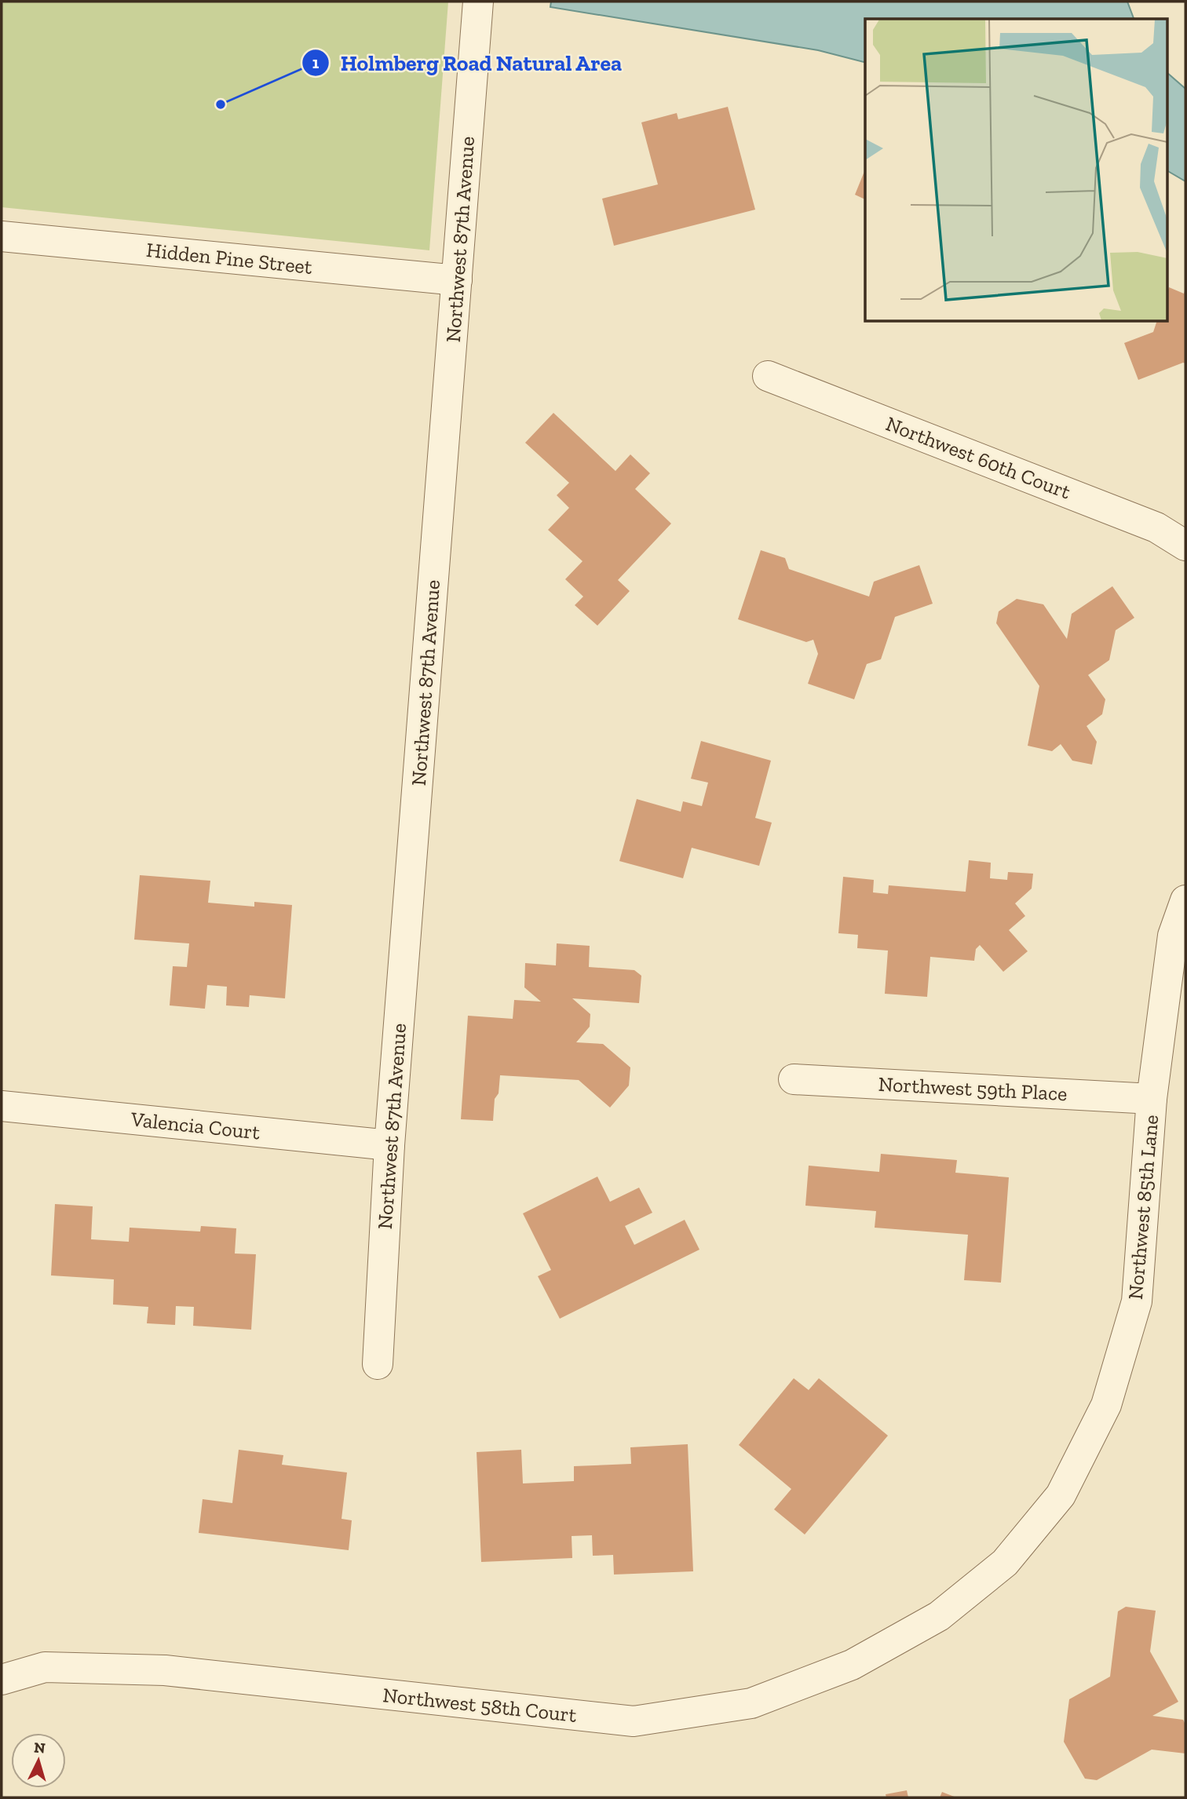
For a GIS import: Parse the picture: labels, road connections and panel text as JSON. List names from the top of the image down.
{
  "streets": {
    "street": [
      "Northwest 87th Avenue",
      "Hidden Pine Street",
      "Northwest 60th Court",
      "Northwest 59th Place",
      "Valencia Court",
      "Northwest 85th Lane",
      "Northwest 58th Court"
    ]
  },
  "crossings": [
    ["Northwest 87th Avenue", "Hidden Pine Street"],
    ["Northwest 87th Avenue", "Valencia Court"],
    ["Northwest 59th Place", "Northwest 85th Lane"],
    ["Northwest 85th Lane", "Northwest 58th Court"]
  ],
  "places": ["Holmberg Road Natural Area"],
  "north": "top"
}
